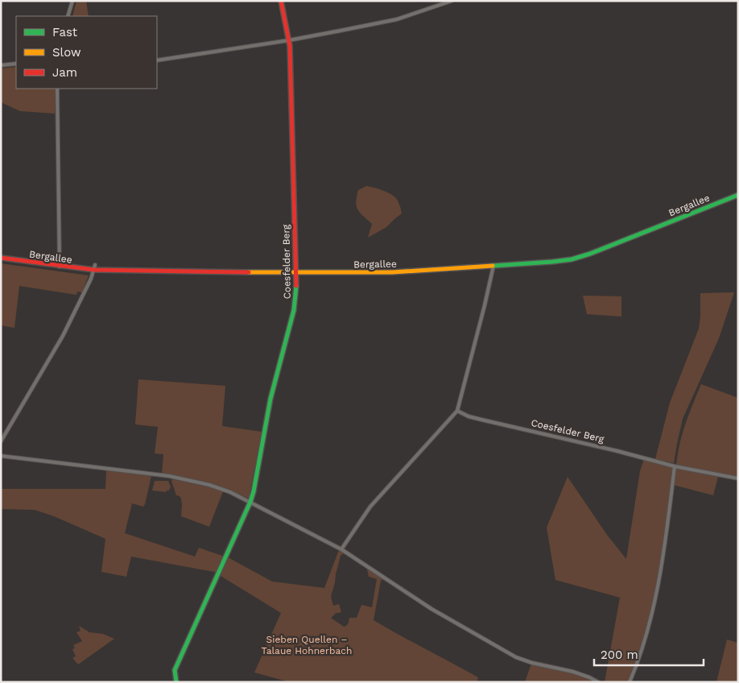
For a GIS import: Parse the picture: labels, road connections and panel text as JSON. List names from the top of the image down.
{
  "streets": {
    "street": ["Bergallee", "Coesfelder Berg"]
  },
  "crossings": [
    ["Bergallee", "Coesfelder Berg"]
  ],
  "parks": ["Sieben Quellen – Talaue Hohnerbach"],
  "legend": ["Fast", "Slow", "Jam"],
  "scale_bar": "200 m"
}
